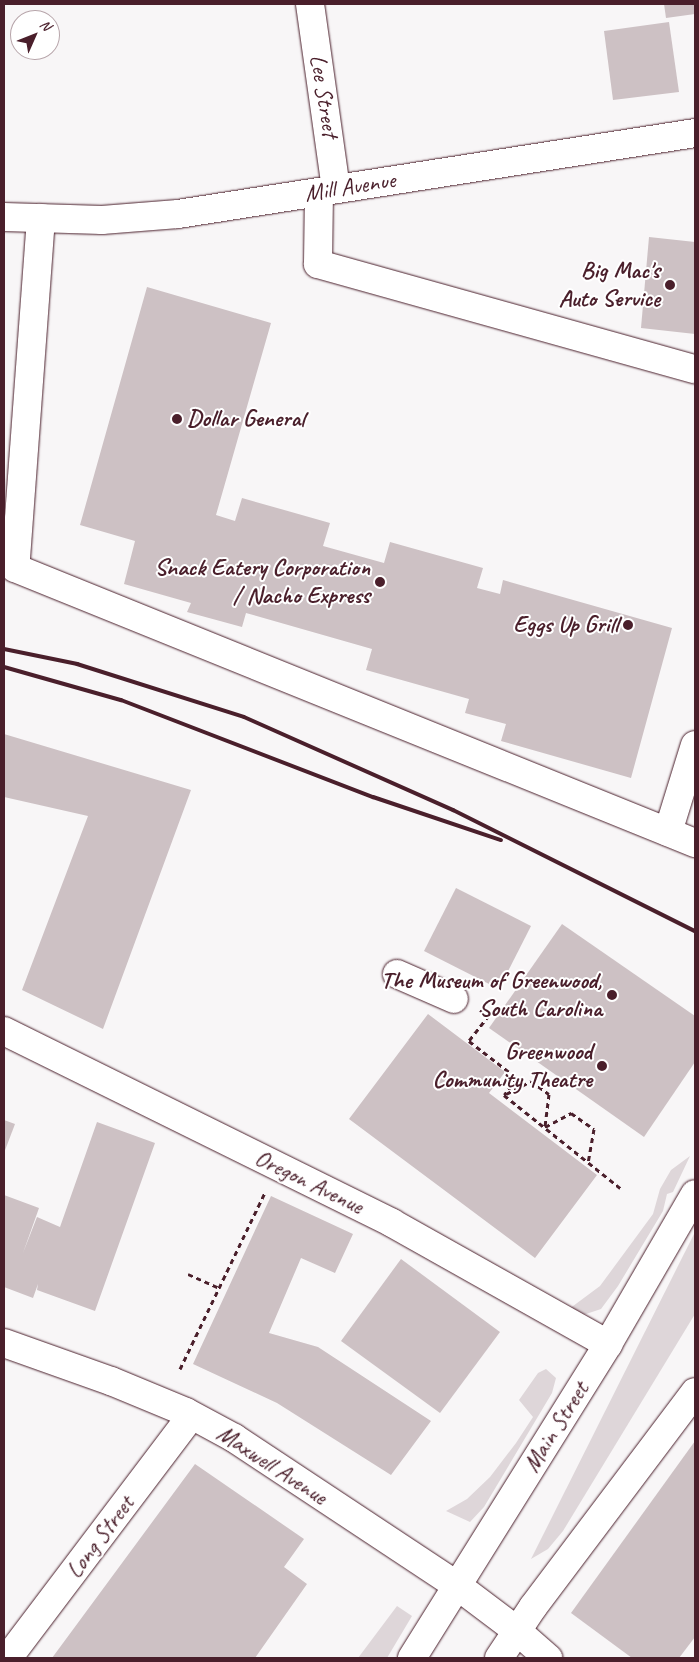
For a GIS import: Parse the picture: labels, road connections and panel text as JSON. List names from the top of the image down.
{
  "streets": {
    "street": [
      "Lee Street",
      "Mill Avenue",
      "Oregon Avenue",
      "Main Street",
      "Maxwell Avenue",
      "Long Street"
    ]
  },
  "crossings": [
    ["Lee Street", "Mill Avenue"],
    ["Oregon Avenue", "Main Street"],
    ["Main Street", "Maxwell Avenue"],
    ["Maxwell Avenue", "Long Street"]
  ],
  "places": [
    "Big Mac's Auto Service",
    "Dollar General",
    "Snack Eatery Corporation / Nacho Express",
    "Eggs Up Grill",
    "The Museum of Greenwood, South Carolina",
    "Greenwood Community Theatre"
  ],
  "north": "top right"
}
